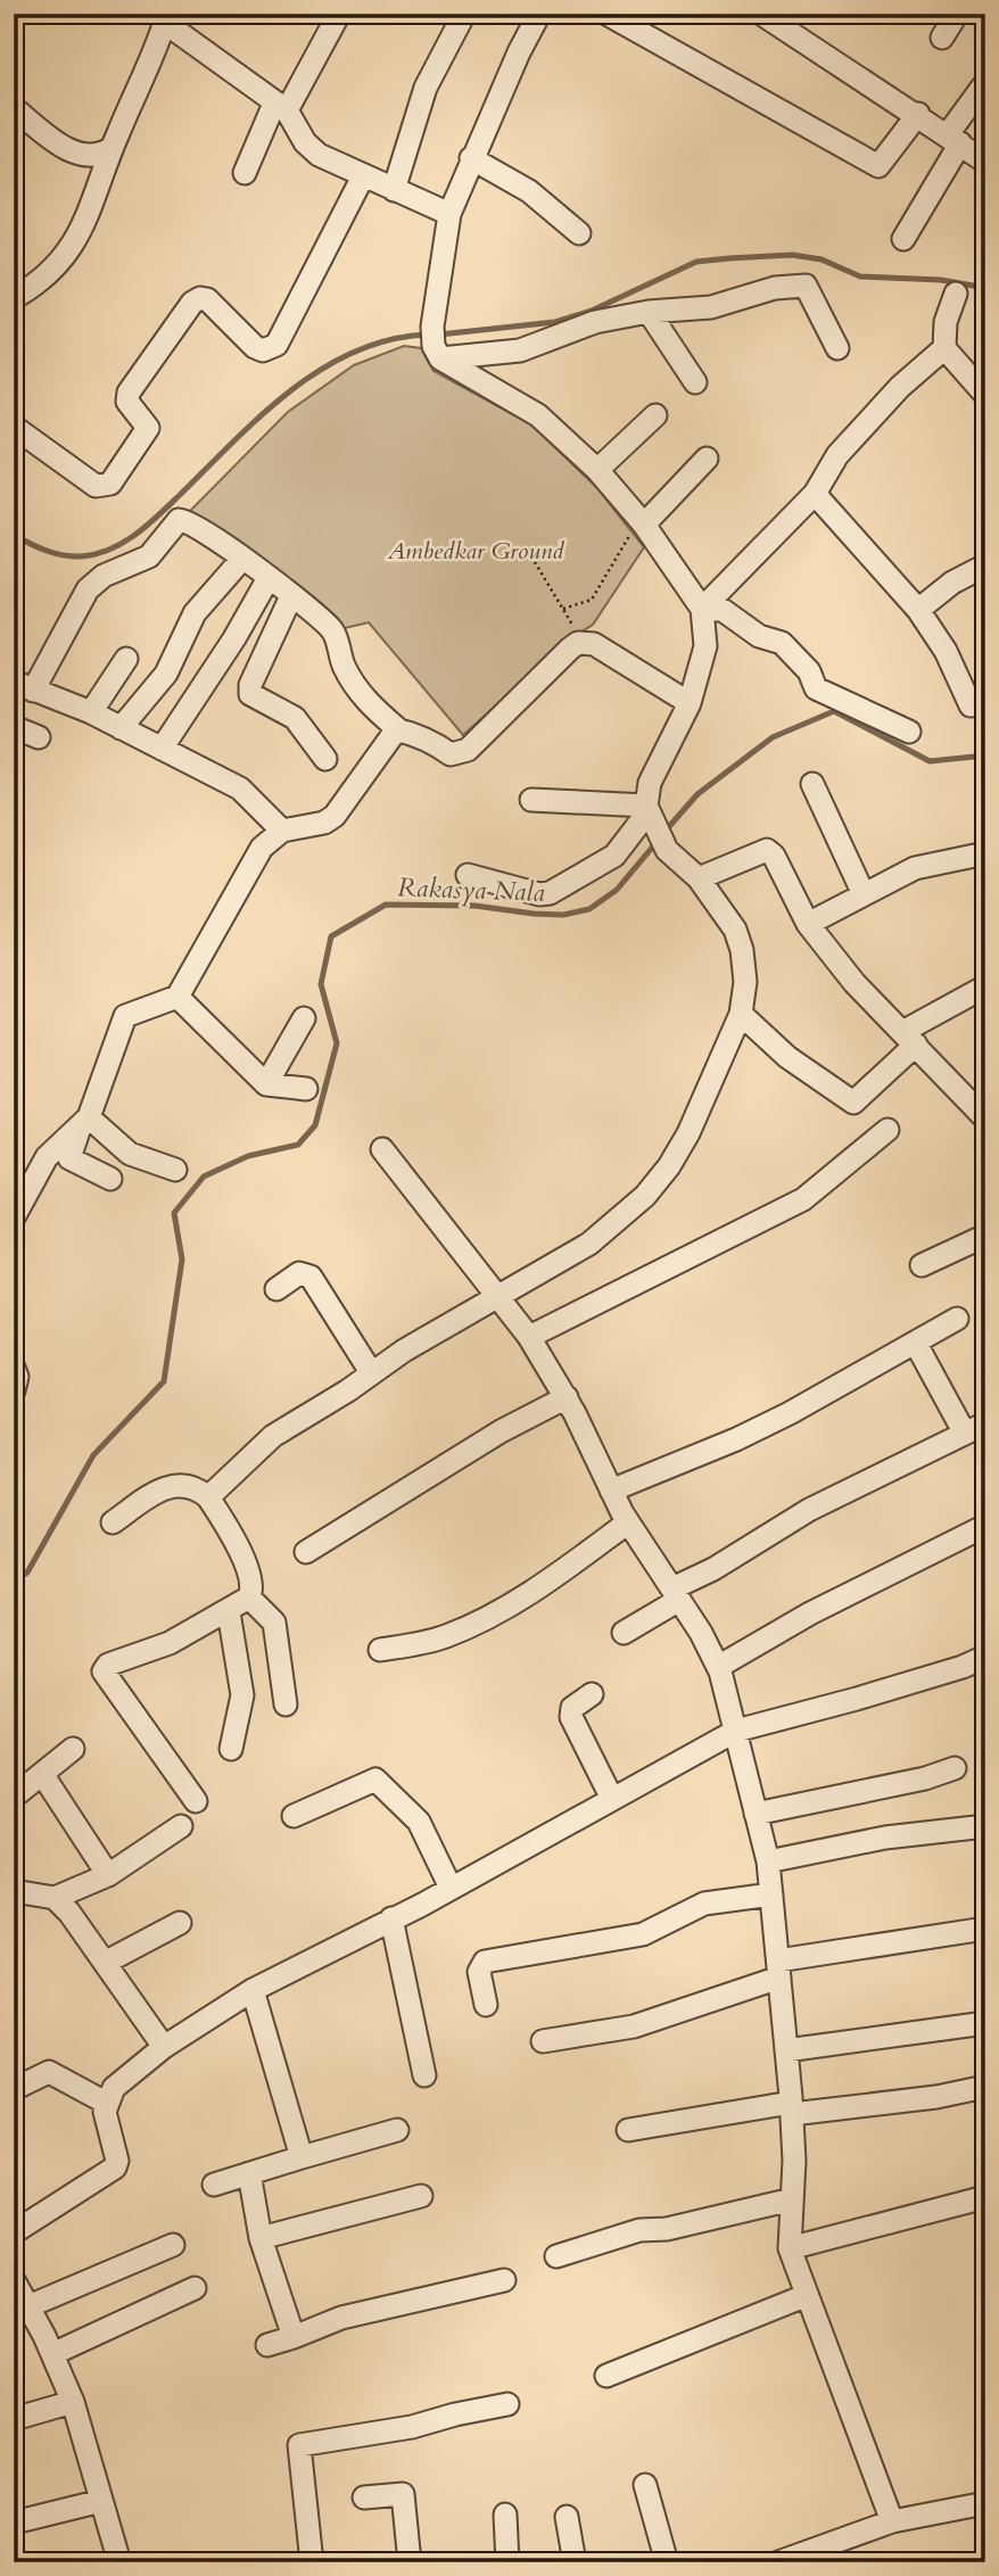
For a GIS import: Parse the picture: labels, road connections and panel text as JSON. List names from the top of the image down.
{
  "water": ["Rakasya Nala"],
  "parks": ["Ambedkar Ground"]
}
